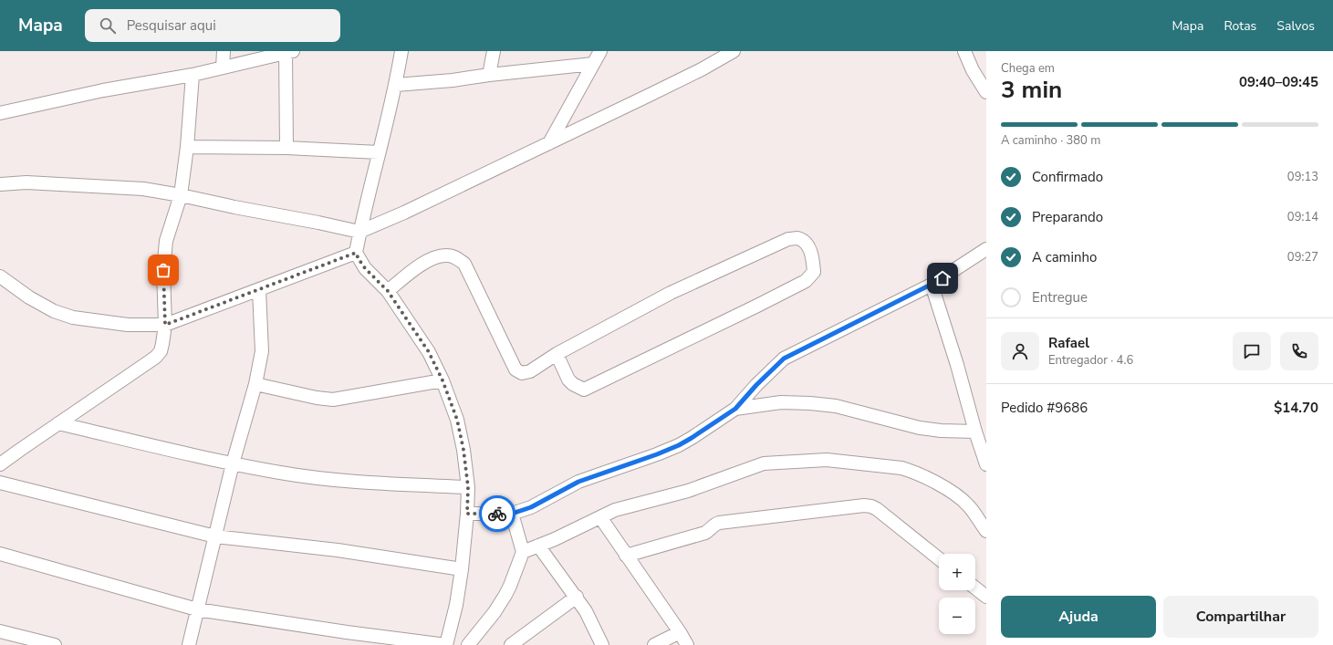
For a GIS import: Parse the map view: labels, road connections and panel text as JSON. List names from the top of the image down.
{
  "page": {
    "header": "Mapa",
    "search": "Pesquisar aqui",
    "nav": ["Mapa", "Rotas", "Salvos"],
    "heading": ["3 min", "Chega em", "09:40–09:45"],
    "panel": [
      "Rafael",
      "Entregador · 4.6",
      "Pedido #9686",
      "$14.70"
    ],
    "bar": "A caminho · 380 m",
    "list": [
      ["Confirmado", "09:13"],
      ["Preparando", "09:14"],
      ["A caminho", "09:27"],
      "Entregue"
    ],
    "map_buttons": ["+", "−"],
    "buttons": ["Ajuda", "Compartilhar"]
  }
}
